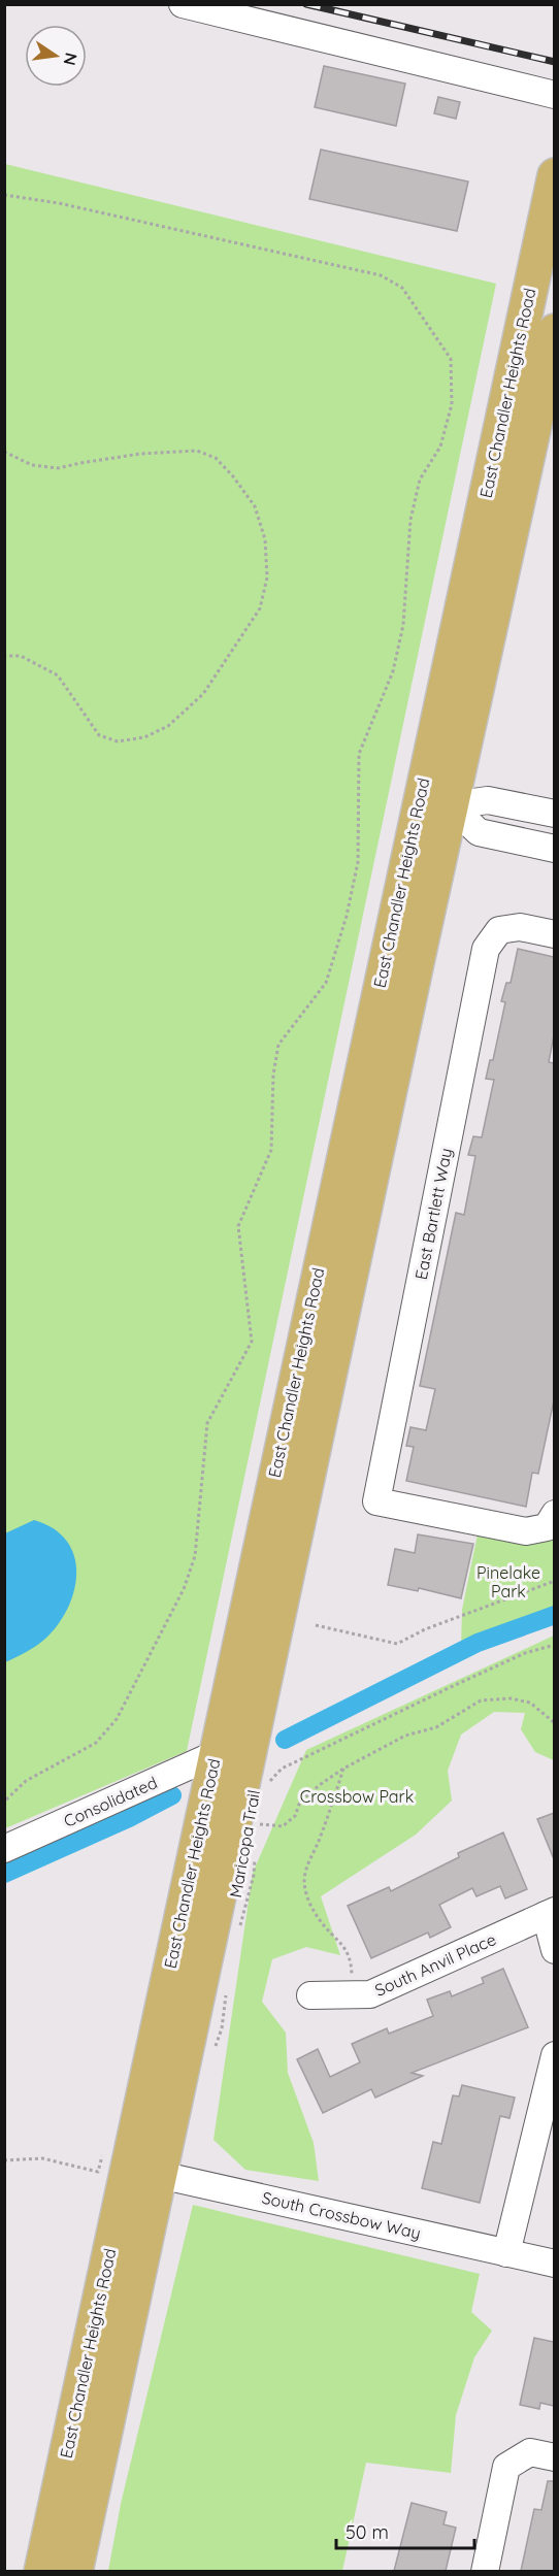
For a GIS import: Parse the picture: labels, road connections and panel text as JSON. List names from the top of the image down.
{
  "streets": {
    "main road": ["East Chandler Heights Road"],
    "street": [
      "East Bartlett Way",
      "Consolidated",
      "South Anvil Place",
      "South Crossbow Way"
    ],
    "path": ["Maricopa Trail"]
  },
  "crossings": [
    ["East Chandler Heights Road", "Consolidated"],
    ["East Chandler Heights Road", "Maricopa Trail"],
    ["East Chandler Heights Road", "South Crossbow Way"]
  ],
  "parks": ["Pinelake Park", "Crossbow Park"],
  "scale_bar": "50 m",
  "north": "right"
}
